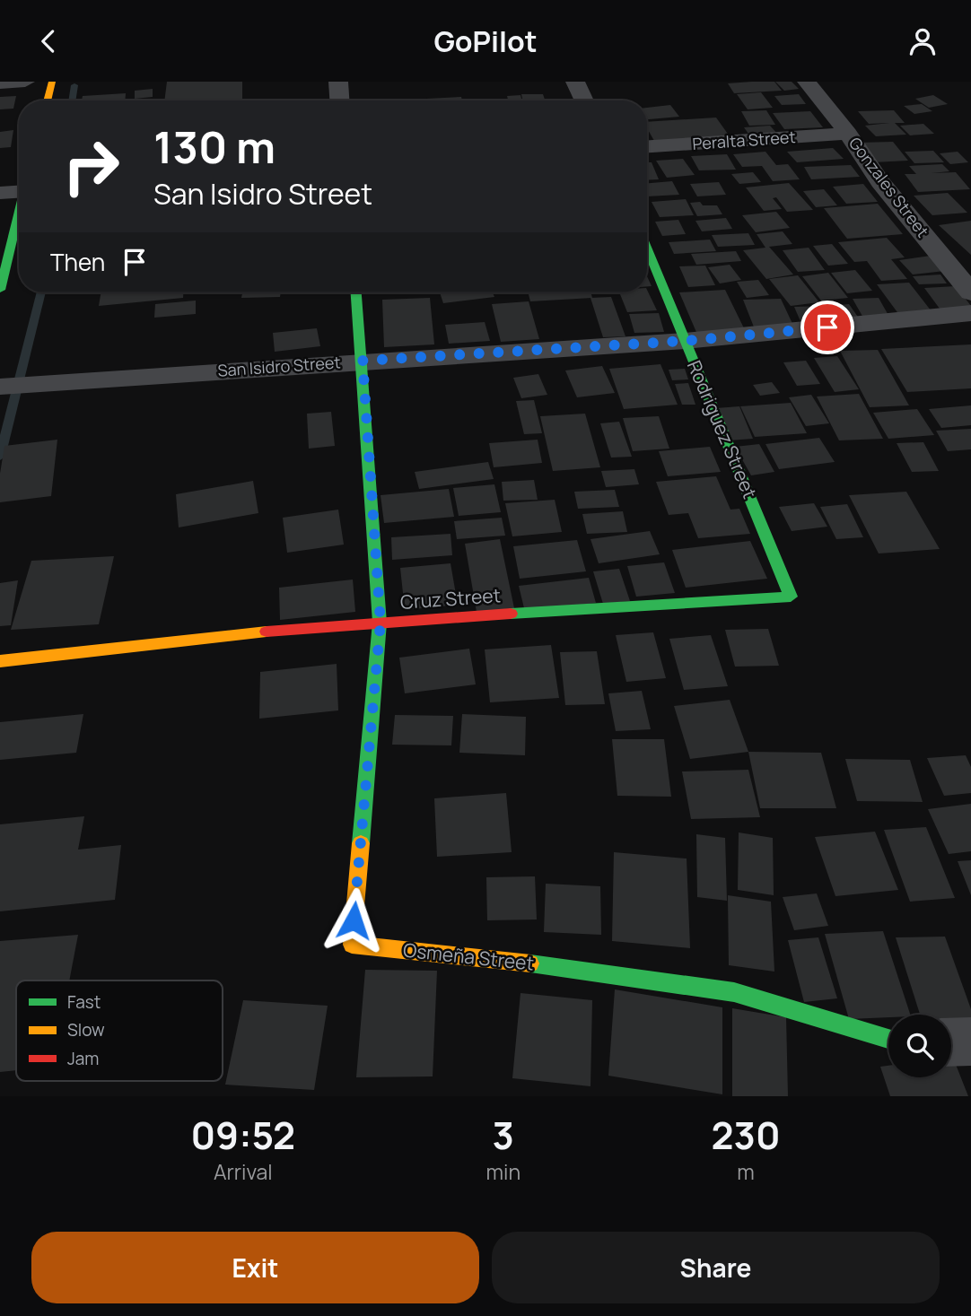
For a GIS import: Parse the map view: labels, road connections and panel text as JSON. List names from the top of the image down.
{
  "streets": {
    "street": [
      "Peralta Street",
      "Gonzales Street",
      "San Isidro Street",
      "Rodriguez Street",
      "Cruz Street",
      "Osmeña Street"
    ]
  },
  "crossings": [
    ["Peralta Street", "Gonzales Street"],
    ["San Isidro Street", "Rodriguez Street"],
    ["San Isidro Street", "Osmeña Street"],
    ["Rodriguez Street", "Cruz Street"],
    ["Cruz Street", "Osmeña Street"]
  ],
  "legend": ["Fast", "Slow", "Jam"],
  "page": {
    "header": "GoPilot",
    "turn": ["130 m", "San Isidro Street"],
    "then": "Then",
    "eta": [
      "09:52",
      "Arrival",
      "3",
      "min",
      "230",
      "m"
    ],
    "buttons": ["Exit", "Share"]
  }
}
